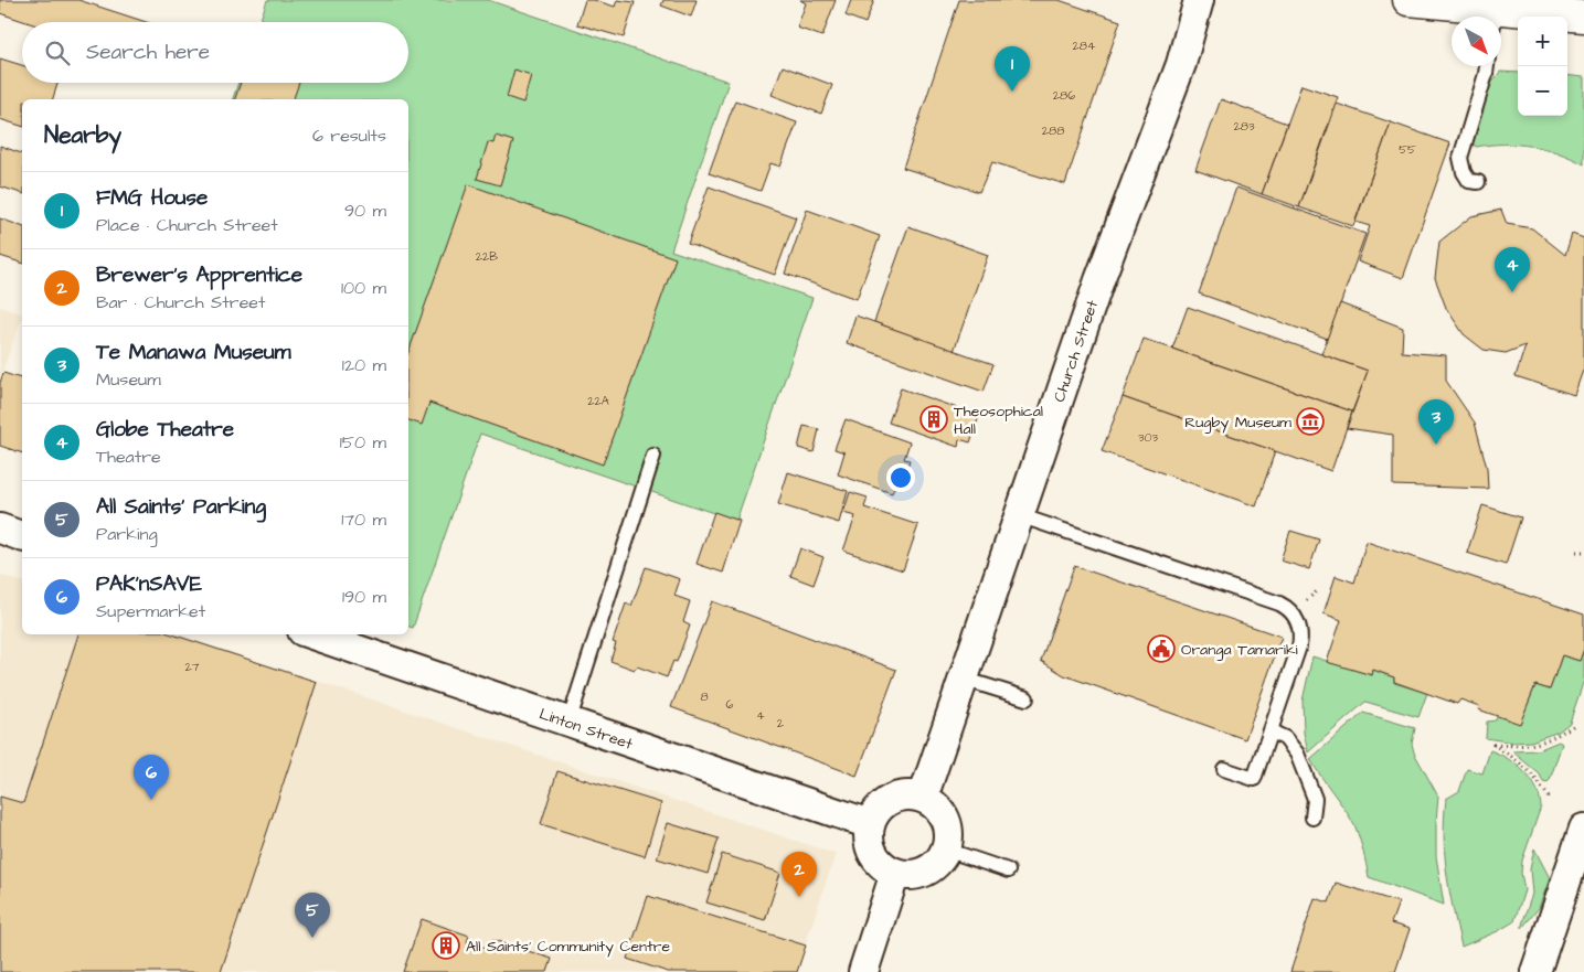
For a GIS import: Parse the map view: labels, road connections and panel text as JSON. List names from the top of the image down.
{
  "streets": {
    "street": ["Church Street", "Linton Street"]
  },
  "crossings": [
    ["Church Street", "Linton Street"]
  ],
  "places": {
    "building": ["Theosophical Hall", "All Saints' Community Centre"],
    "museum": ["Rugby Museum"],
    "public building": ["Oranga Tamariki"]
  },
  "house_numbers": [
    "284",
    "286",
    "283",
    "288",
    "55",
    "22B",
    "22A",
    "303",
    "27",
    "8",
    "6",
    "4",
    "2"
  ],
  "north": "bottom right",
  "page": {
    "map_buttons": ["+", "−"],
    "search": "Search here",
    "pins": [
      "1",
      "4",
      "3",
      "6",
      "2",
      "5"
    ],
    "heading": ["Nearby", "6 results"],
    "list": [
      {
        "mark": "1",
        "name": "FMG House",
        "note": "Place · Church Street",
        "value": "90 m"
      },
      {
        "mark": "2",
        "name": "Brewer's Apprentice",
        "note": "Bar · Church Street",
        "value": "100 m"
      },
      {
        "mark": "3",
        "name": "Te Manawa Museum",
        "note": "Museum",
        "value": "120 m"
      },
      {
        "mark": "4",
        "name": "Globe Theatre",
        "note": "Theatre",
        "value": "150 m"
      },
      {
        "mark": "5",
        "name": "All Saints' Parking",
        "note": "Parking",
        "value": "170 m"
      },
      {
        "mark": "6",
        "name": "PAK'nSAVE",
        "note": "Supermarket",
        "value": "190 m"
      }
    ]
  }
}
